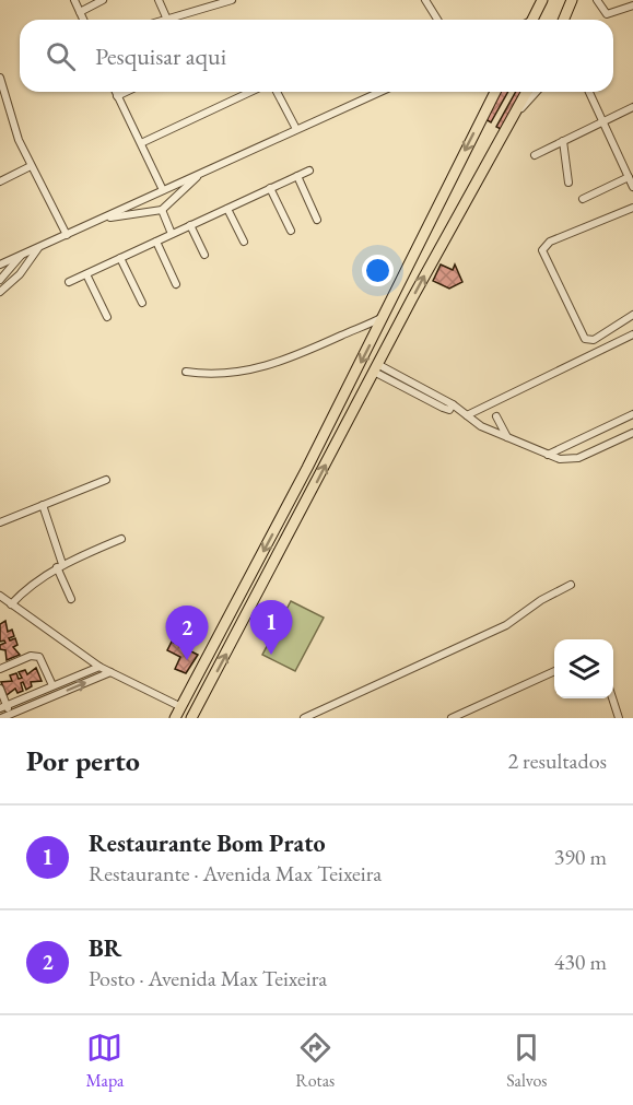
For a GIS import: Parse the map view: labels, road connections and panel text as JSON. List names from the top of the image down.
{
  "page": {
    "search": "Pesquisar aqui",
    "pins": ["1", "2"],
    "heading": ["Por perto", "2 resultados"],
    "list": [
      {
        "mark": "1",
        "name": "Restaurante Bom Prato",
        "note": "Restaurante · Avenida Max Teixeira",
        "value": "390 m"
      },
      {
        "mark": "2",
        "name": "BR",
        "note": "Posto · Avenida Max Teixeira",
        "value": "430 m"
      }
    ],
    "nav": ["Mapa", "Rotas", "Salvos"]
  }
}
